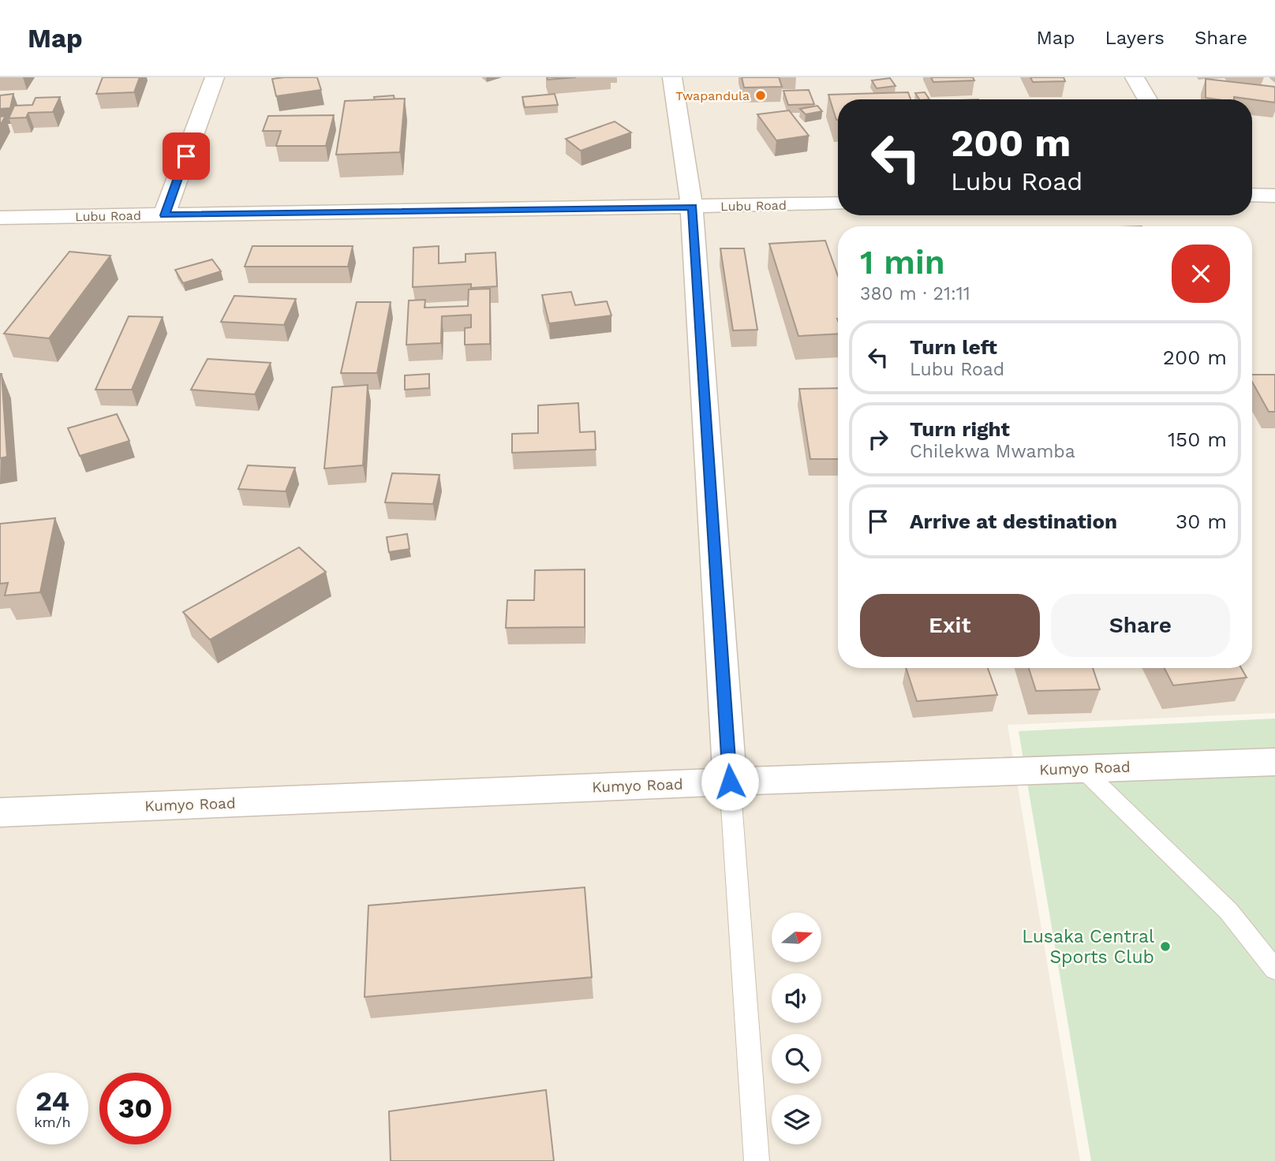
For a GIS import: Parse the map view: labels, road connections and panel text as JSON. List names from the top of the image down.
{
  "streets": {
    "street": ["Lubu Road", "Kumyo Road"]
  },
  "places": ["Twapandula", "Lusaka Central Sports Club"],
  "north": "right",
  "page": {
    "header": "Map",
    "nav": ["Map", "Layers", "Share"],
    "turn": ["200 m", "Lubu Road"],
    "heading": ["1 min", "380 m · 21:11"],
    "list": [
      {
        "name": "Turn left",
        "note": "Lubu Road",
        "value": "200 m"
      },
      {
        "name": "Turn right",
        "note": "Chilekwa Mwamba",
        "value": "150 m"
      },
      {
        "name": "Arrive at destination",
        "value": "30 m"
      }
    ],
    "buttons": ["Exit", "Share"],
    "speed": "24 km/h",
    "limit": "30"
  }
}
